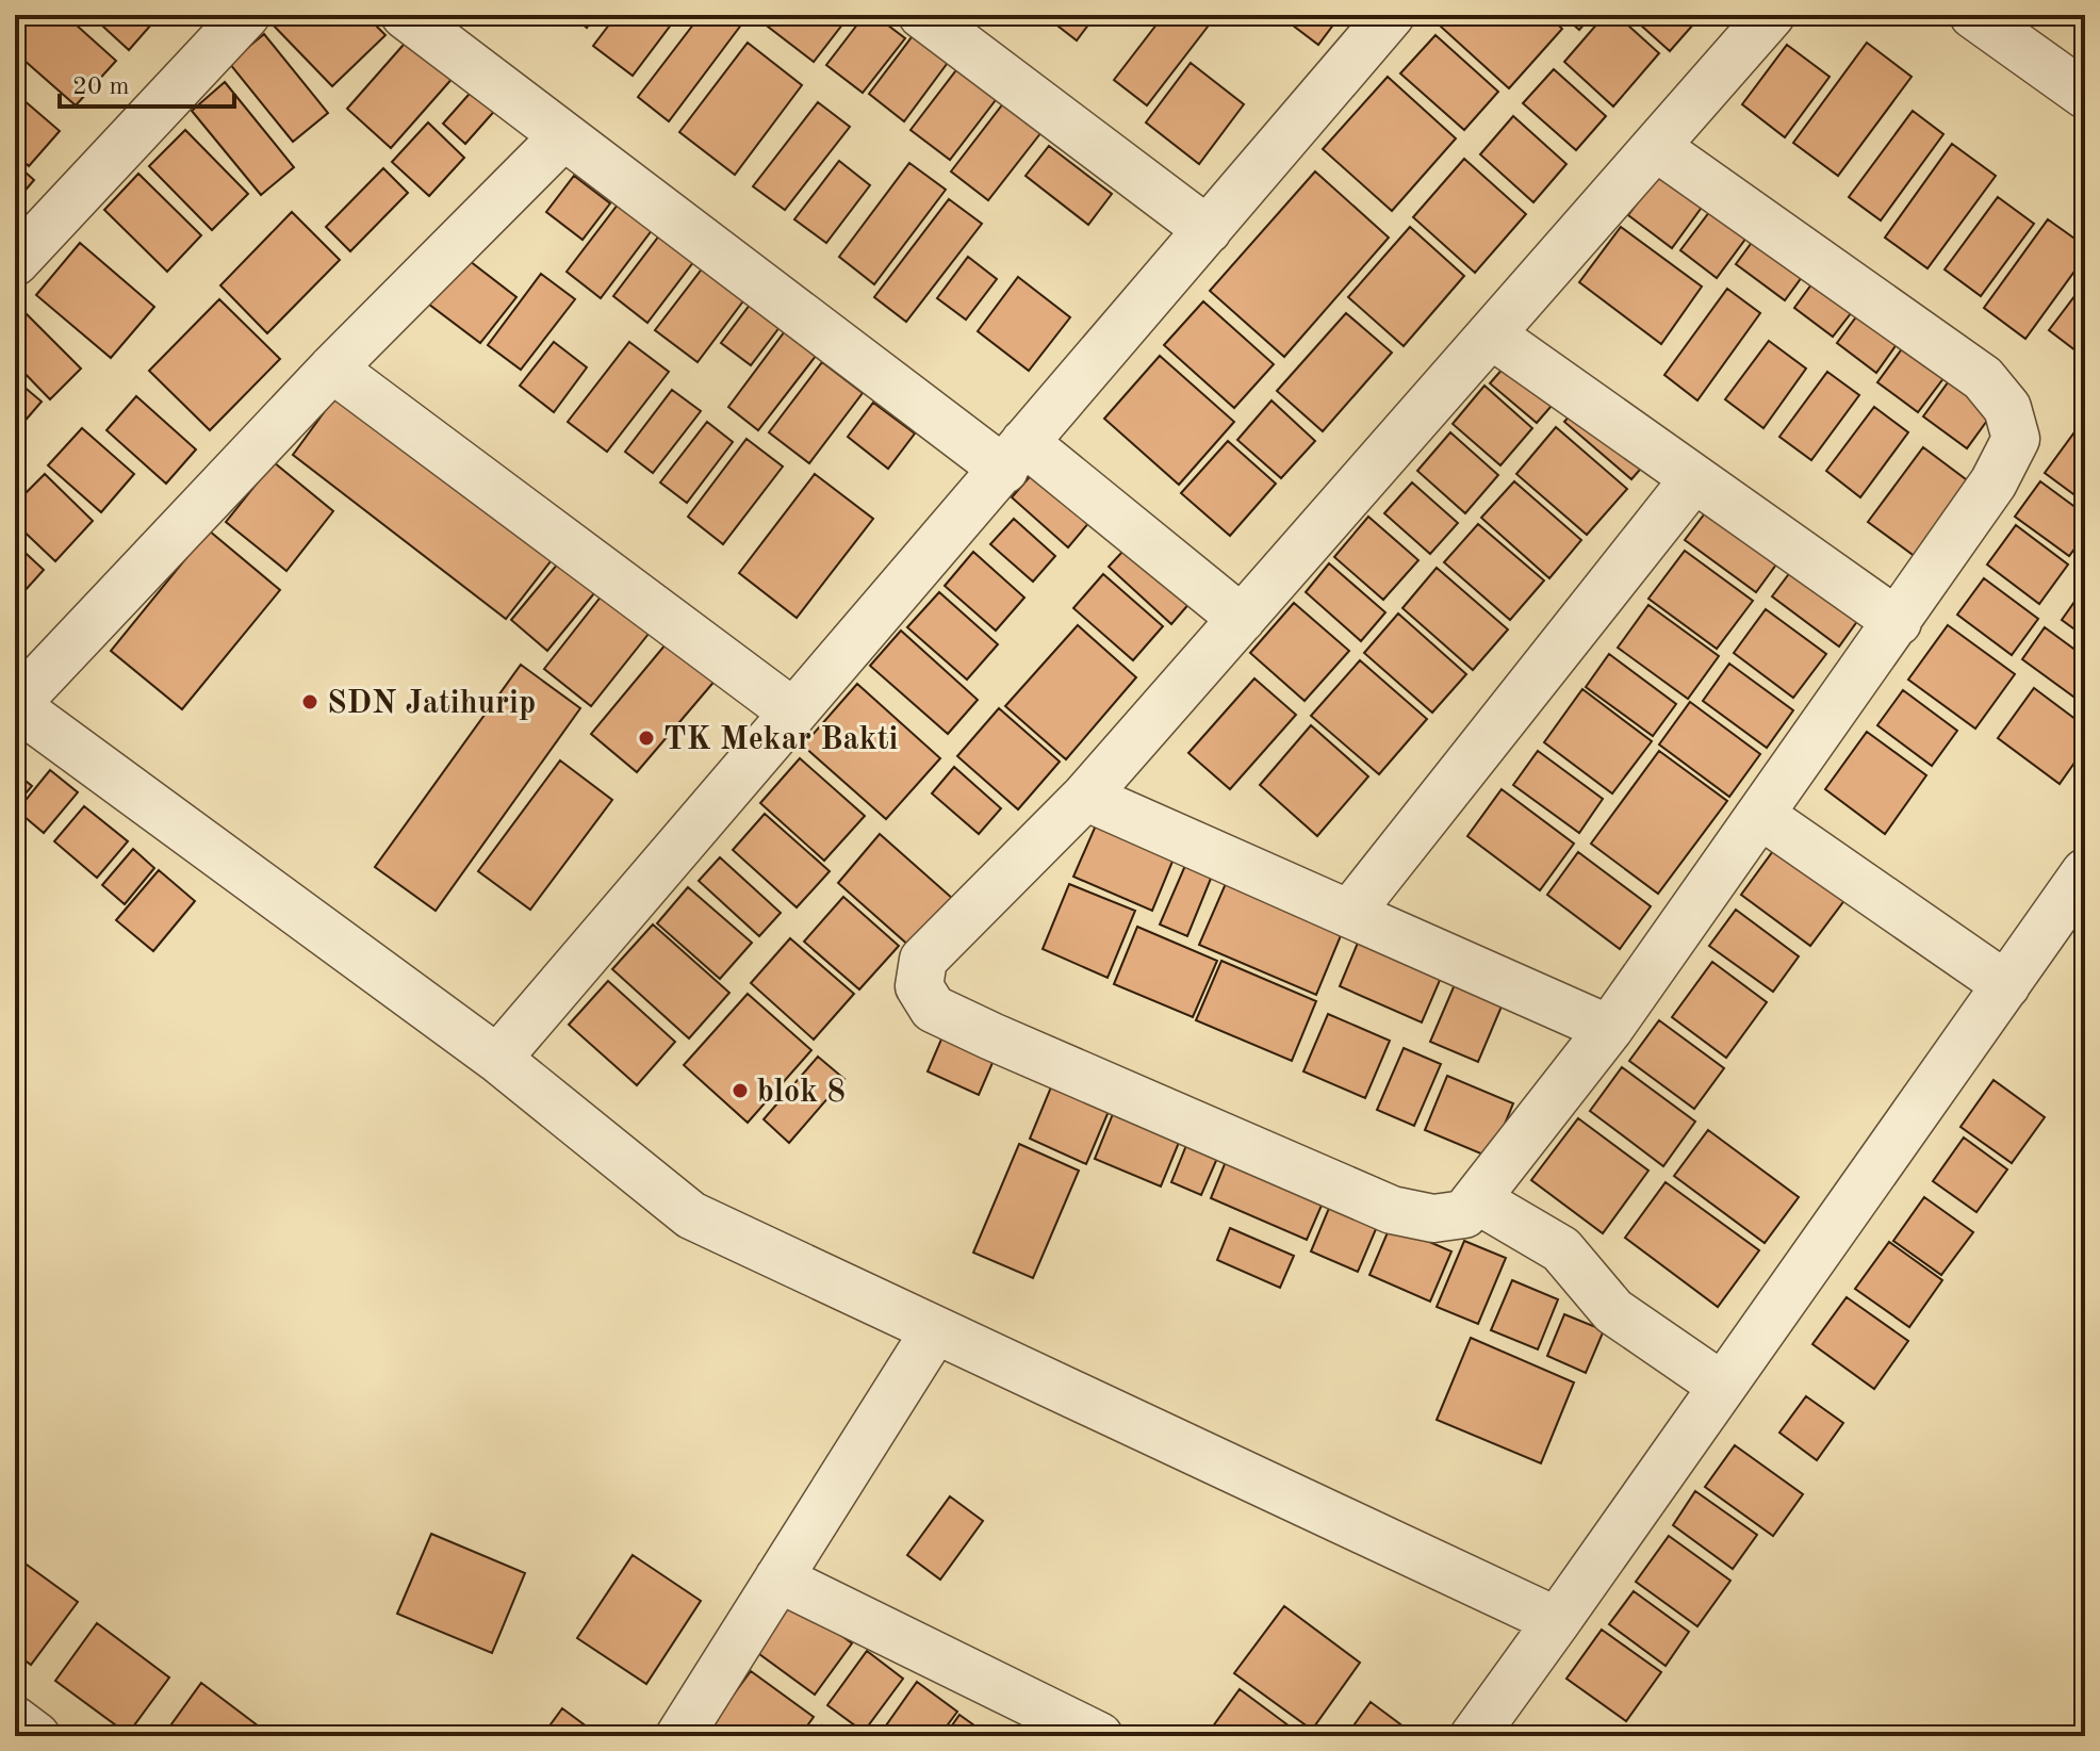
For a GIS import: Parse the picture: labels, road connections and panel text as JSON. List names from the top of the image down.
{
  "places": ["SDN Jatihurip", "TK Mekar Bakti", "blok 8"],
  "scale_bar": "20 m"
}
